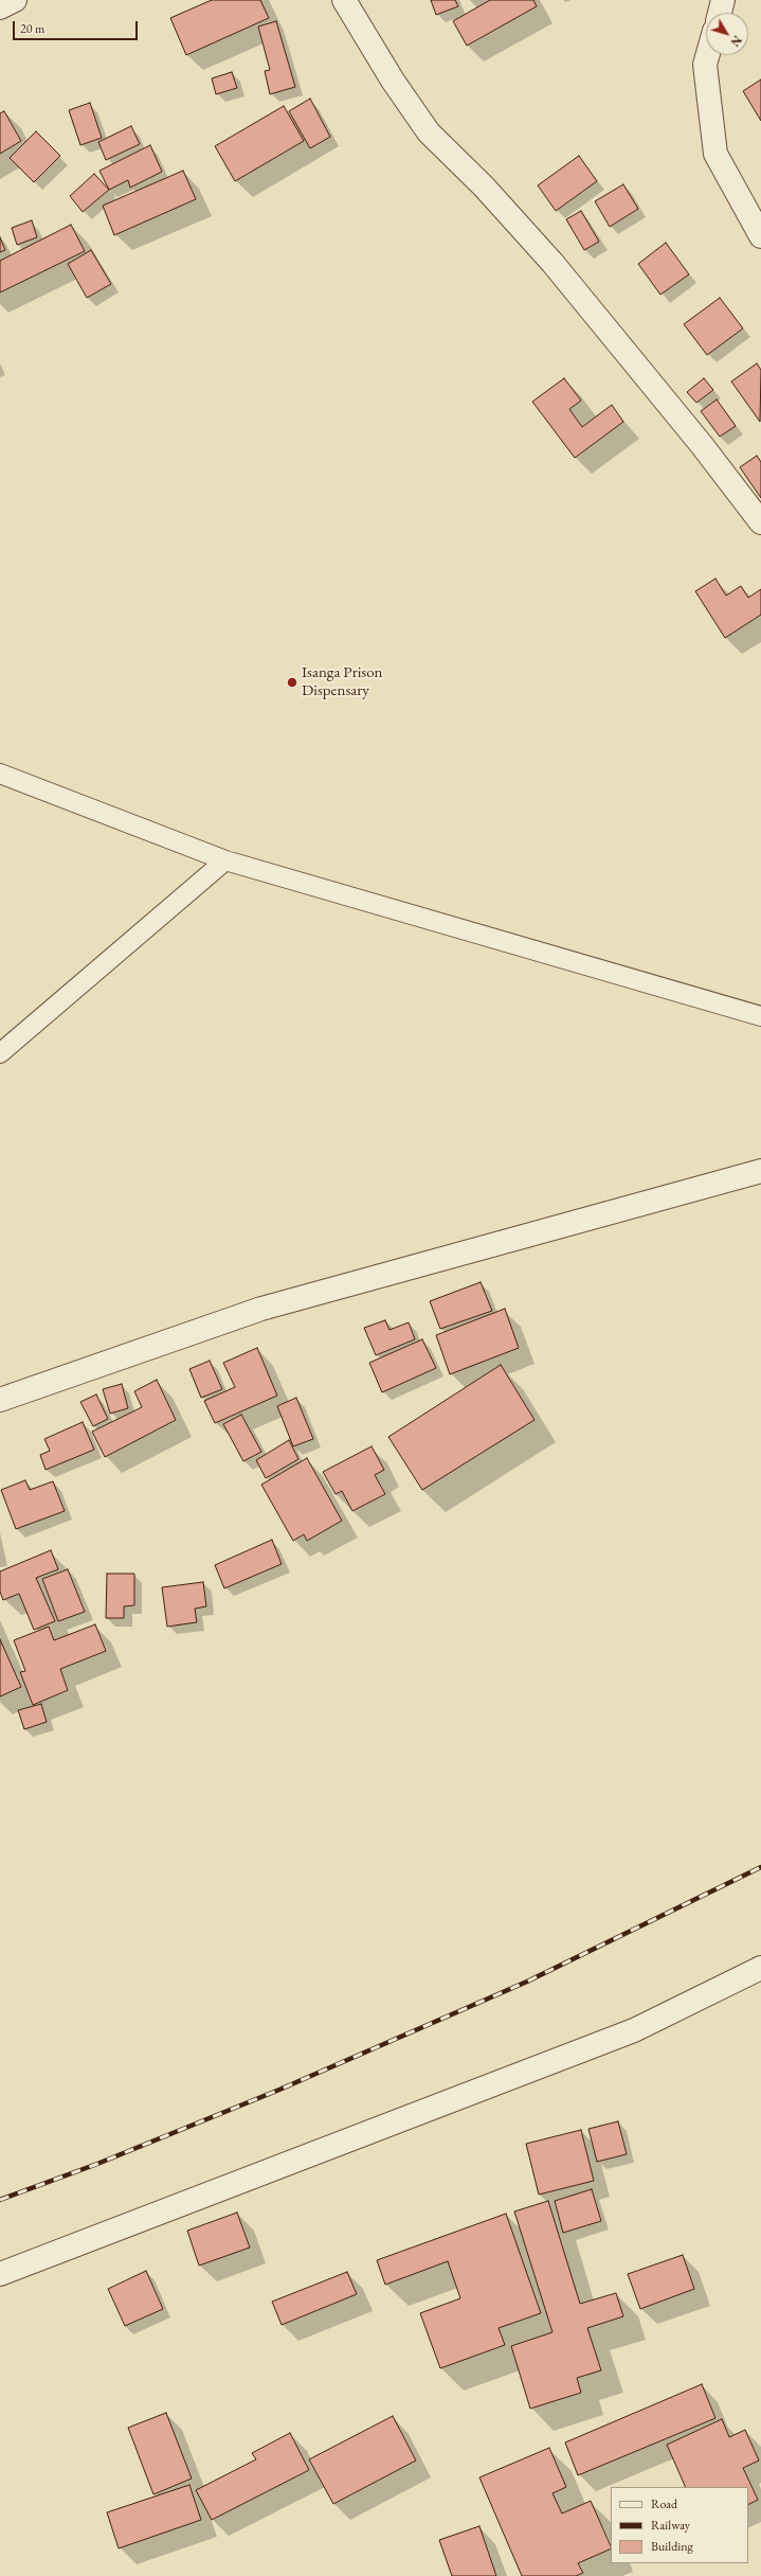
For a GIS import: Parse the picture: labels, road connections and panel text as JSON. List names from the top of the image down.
{
  "places": ["Isanga Prison Dispensary"],
  "legend": ["Road", "Railway", "Building"],
  "scale_bar": "20 m",
  "north": "bottom right"
}
